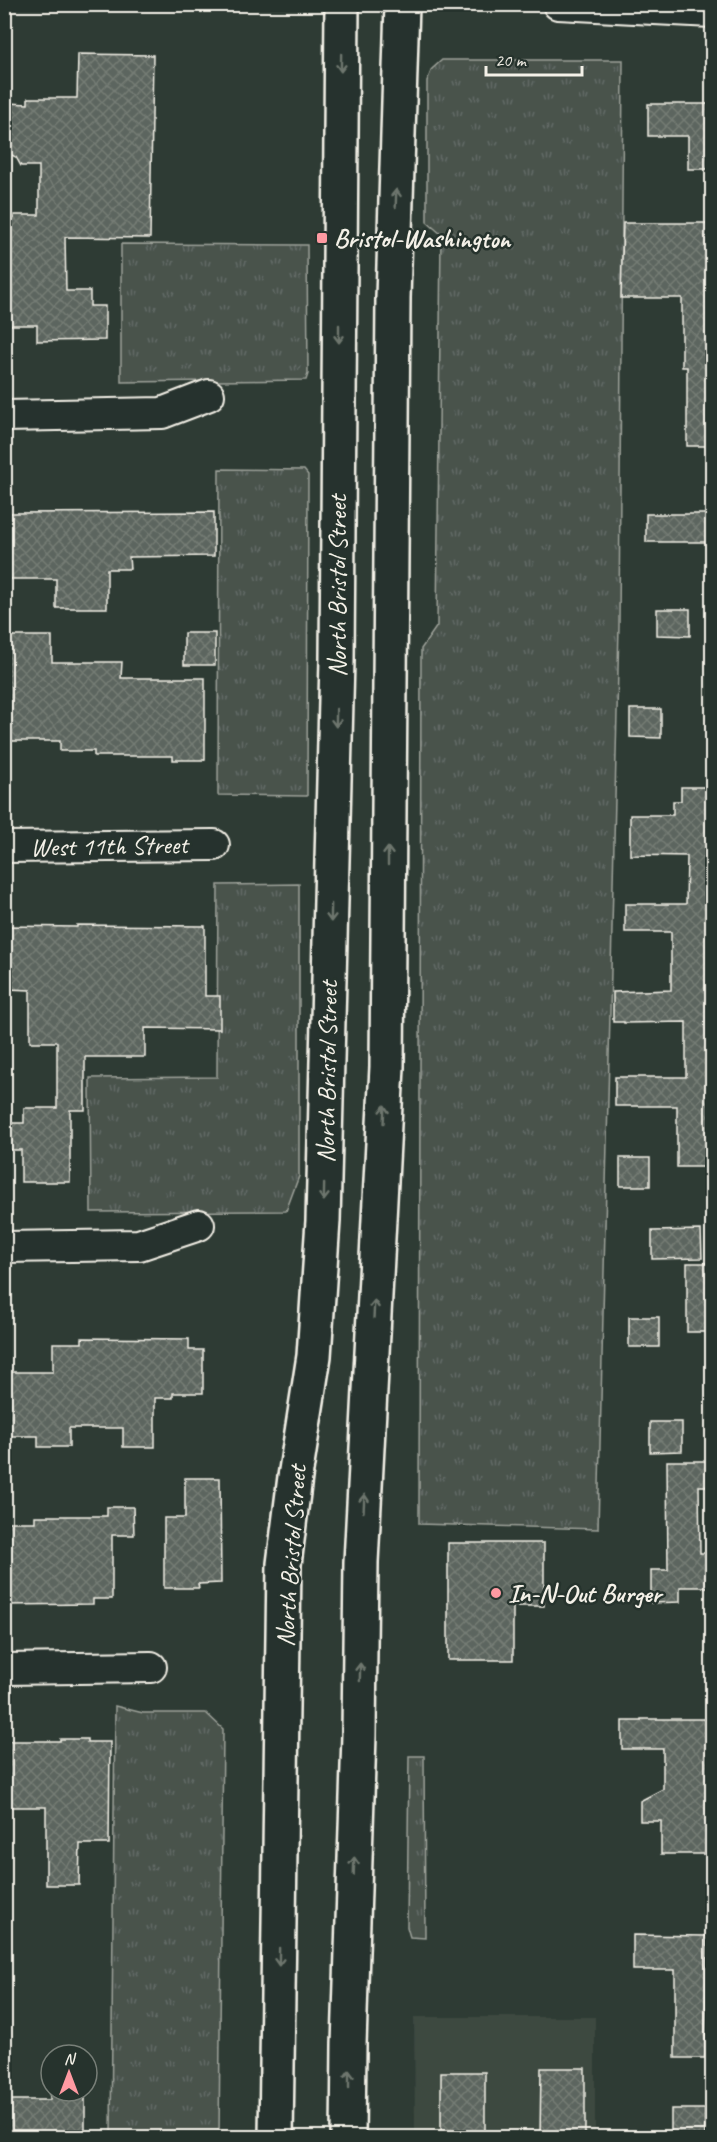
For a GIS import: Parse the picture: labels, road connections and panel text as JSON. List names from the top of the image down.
{
  "streets": {
    "main road": ["North Bristol Street"],
    "street": ["West 11th Street"]
  },
  "places": {
    "transit": ["Bristol-Washington"],
    "other": ["In-N-Out Burger"]
  },
  "scale_bar": "20 m",
  "north": "top"
}
